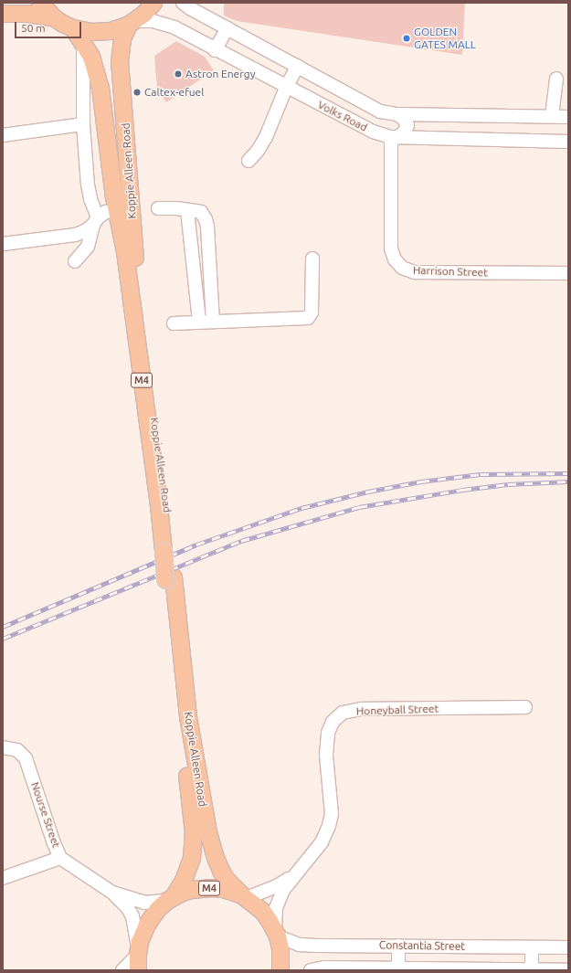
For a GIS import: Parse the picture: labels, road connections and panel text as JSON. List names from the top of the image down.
{
  "streets": {
    "main road": ["Koppie Alleen Road", "M4"],
    "street": [
      "Volks Road",
      "Harrison Street",
      "Honeyball Street",
      "Nourse Street",
      "Constantia Street"
    ]
  },
  "crossings": [
    ["Volks Road", "Koppie Alleen Road"],
    ["Volks Road", "Harrison Street"],
    ["Volks Road", "M4"],
    ["Koppie Alleen Road", "M4"],
    ["Koppie Alleen Road", "Honeyball Street"],
    ["Koppie Alleen Road", "Nourse Street"],
    ["M4", "Honeyball Street"],
    ["M4", "Nourse Street"],
    ["M4", "Constantia Street"],
    ["Honeyball Street", "Constantia Street"]
  ],
  "places": ["GOLDEN GATES MALL", "Astron Energy", "Caltex-efuel"],
  "scale_bar": "50 m"
}
